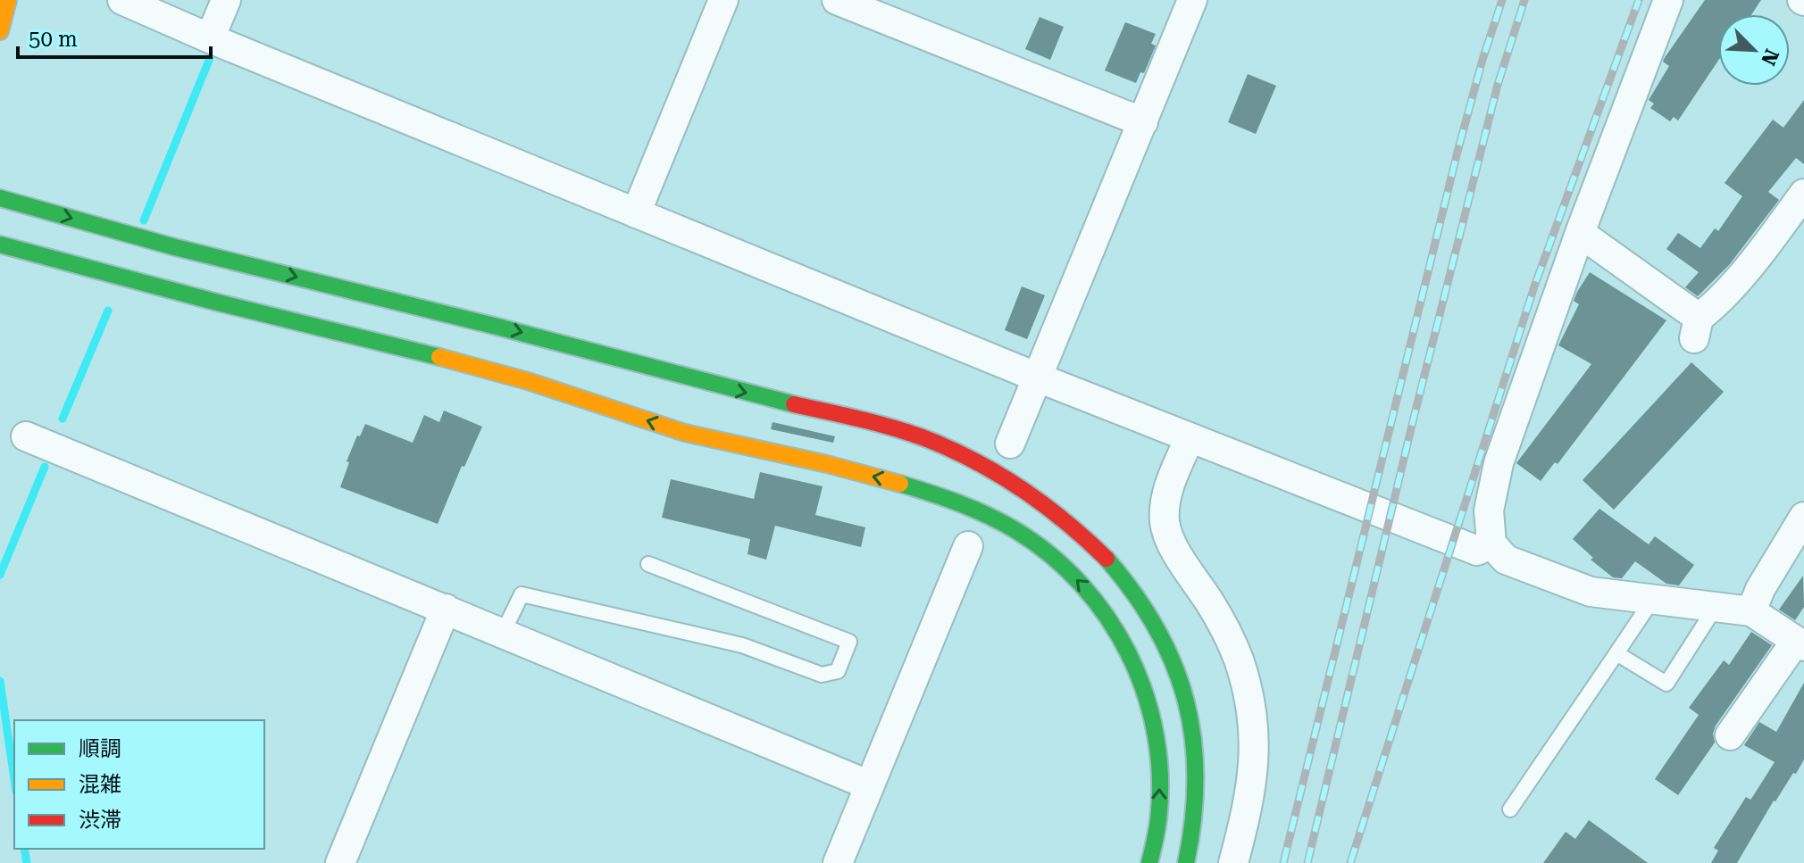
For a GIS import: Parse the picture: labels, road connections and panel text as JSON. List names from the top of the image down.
{
  "legend": ["順調", "混雑", "渋滞"],
  "scale_bar": "50 m",
  "north": "bottom right"
}
